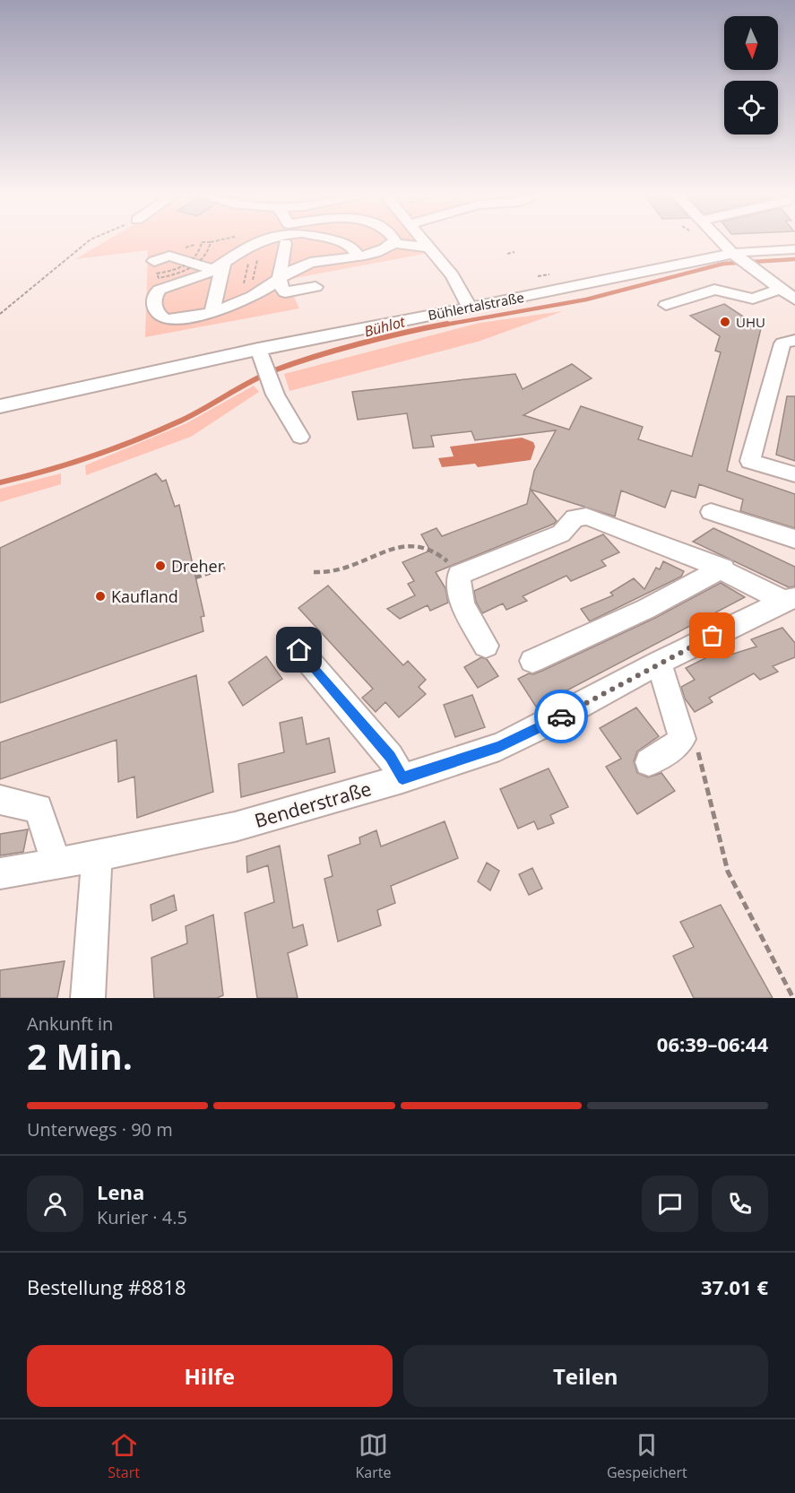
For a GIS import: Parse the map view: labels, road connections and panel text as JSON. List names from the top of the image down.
{
  "streets": {
    "street": ["Bühlertalstraße", "Benderstraße"]
  },
  "water": ["Bühlot"],
  "places": ["UHU", "Dreher", "Kaufland"],
  "north": "bottom",
  "page": {
    "heading": ["2 Min.", "Ankunft in", "06:39–06:44"],
    "panel": [
      "Lena",
      "Kurier · 4.5",
      "Bestellung #8818",
      "37.01 €"
    ],
    "bar": "Unterwegs · 90 m",
    "buttons": ["Hilfe", "Teilen"],
    "tabs": ["Start", "Karte", "Gespeichert"]
  }
}
